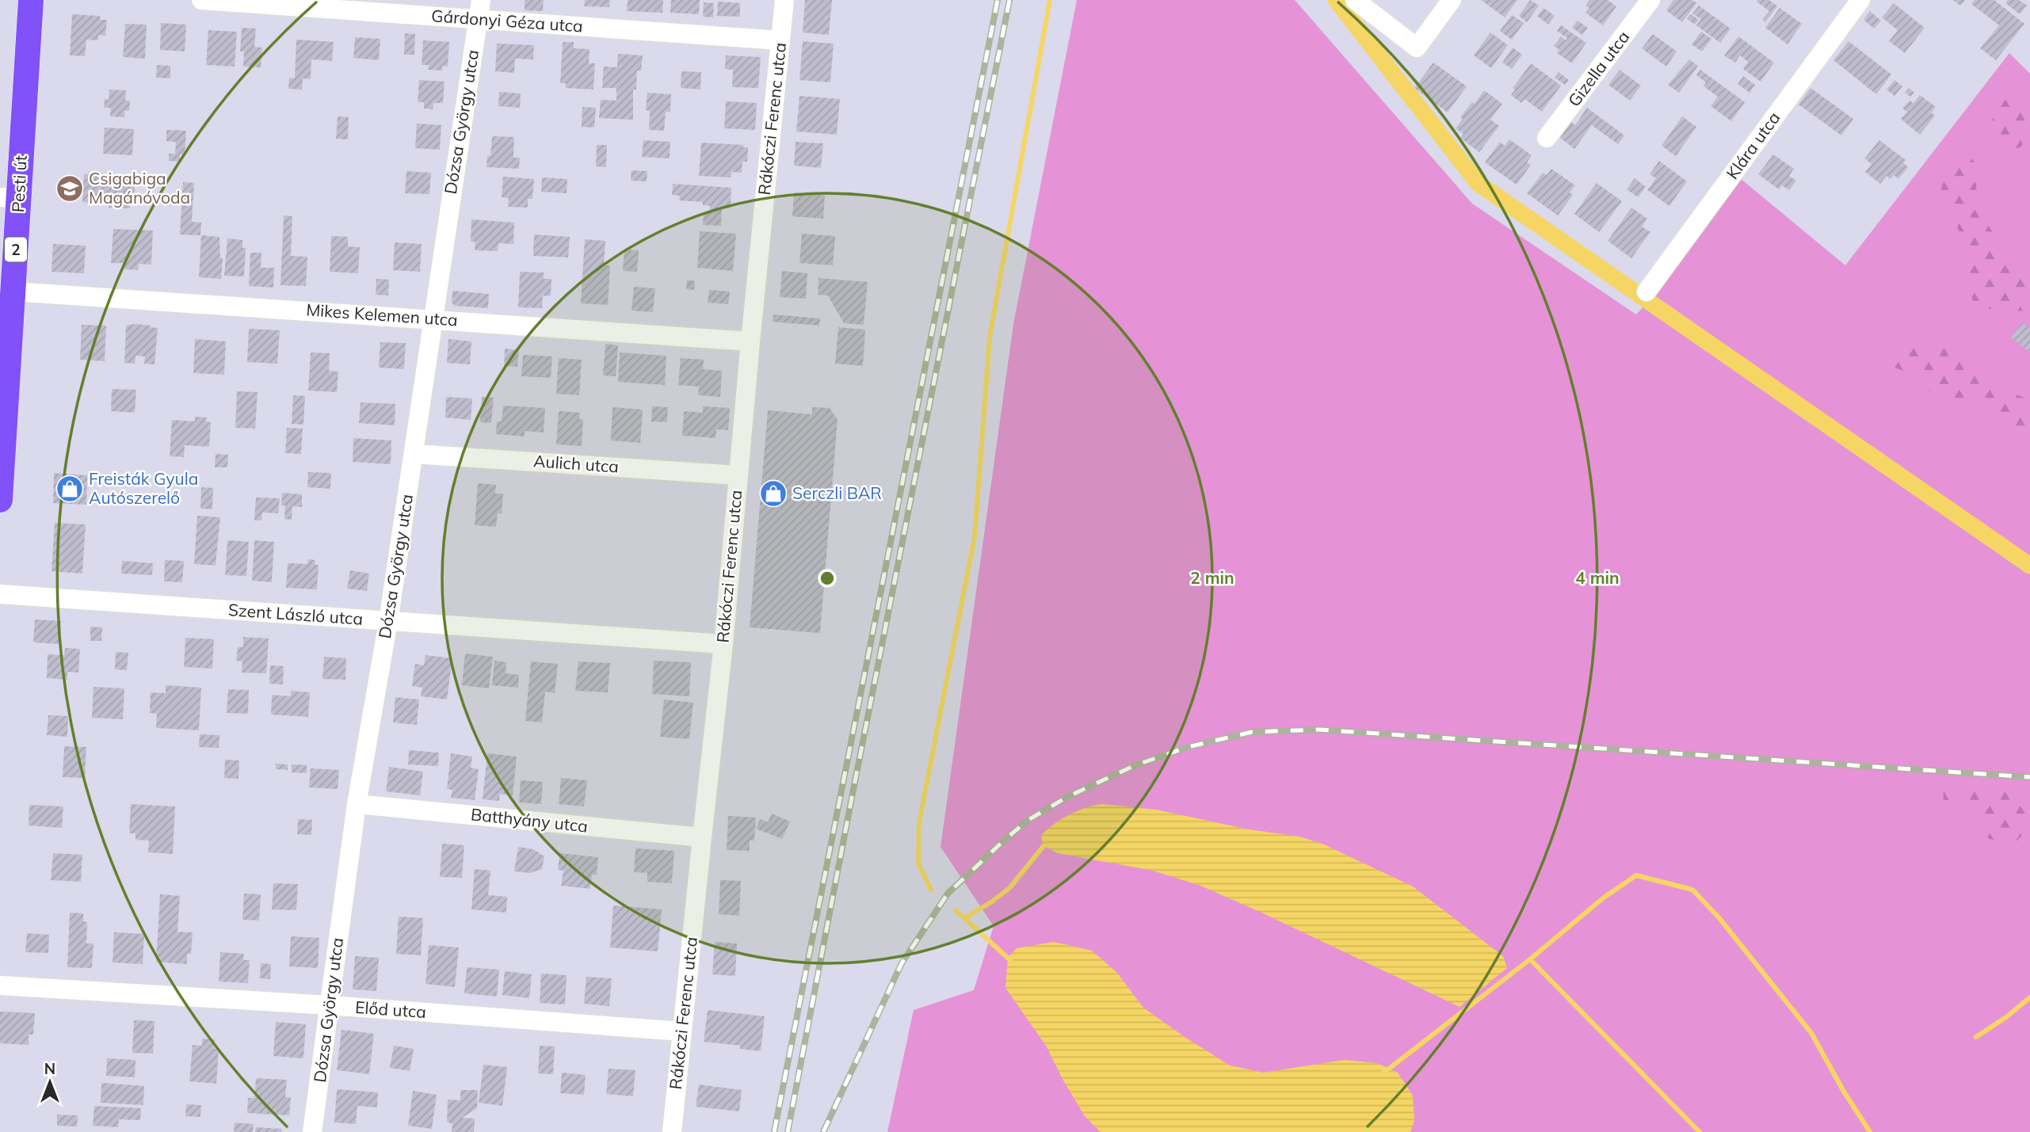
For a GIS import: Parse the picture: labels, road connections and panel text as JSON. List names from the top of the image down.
{
  "streets": {
    "main road": ["Pesti út", "2"],
    "street": [
      "Gárdonyi Géza utca",
      "Gizella utca",
      "Rákóczi Ferenc utca",
      "Dózsa György utca",
      "Klára utca",
      "Mikes Kelemen utca",
      "Aulich utca",
      "Szent László utca",
      "Batthyány utca",
      "Előd utca"
    ]
  },
  "crossings": [
    ["Gárdonyi Géza utca", "Rákóczi Ferenc utca"],
    ["Gárdonyi Géza utca", "Dózsa György utca"],
    ["Rákóczi Ferenc utca", "Mikes Kelemen utca"],
    ["Rákóczi Ferenc utca", "Aulich utca"],
    ["Rákóczi Ferenc utca", "Szent László utca"],
    ["Rákóczi Ferenc utca", "Batthyány utca"],
    ["Rákóczi Ferenc utca", "Előd utca"],
    ["Dózsa György utca", "Mikes Kelemen utca"],
    ["Dózsa György utca", "Aulich utca"],
    ["Dózsa György utca", "Szent László utca"],
    ["Dózsa György utca", "Batthyány utca"],
    ["Dózsa György utca", "Előd utca"],
    ["Pesti út", "Mikes Kelemen utca"]
  ],
  "places": {
    "school or university": ["Csigabiga Magánóvoda"],
    "shop": ["Freisták Gyula Autószerelő", "Serczli BAR"]
  },
  "north": "top",
  "rings": ["2 min", "4 min"]
}
